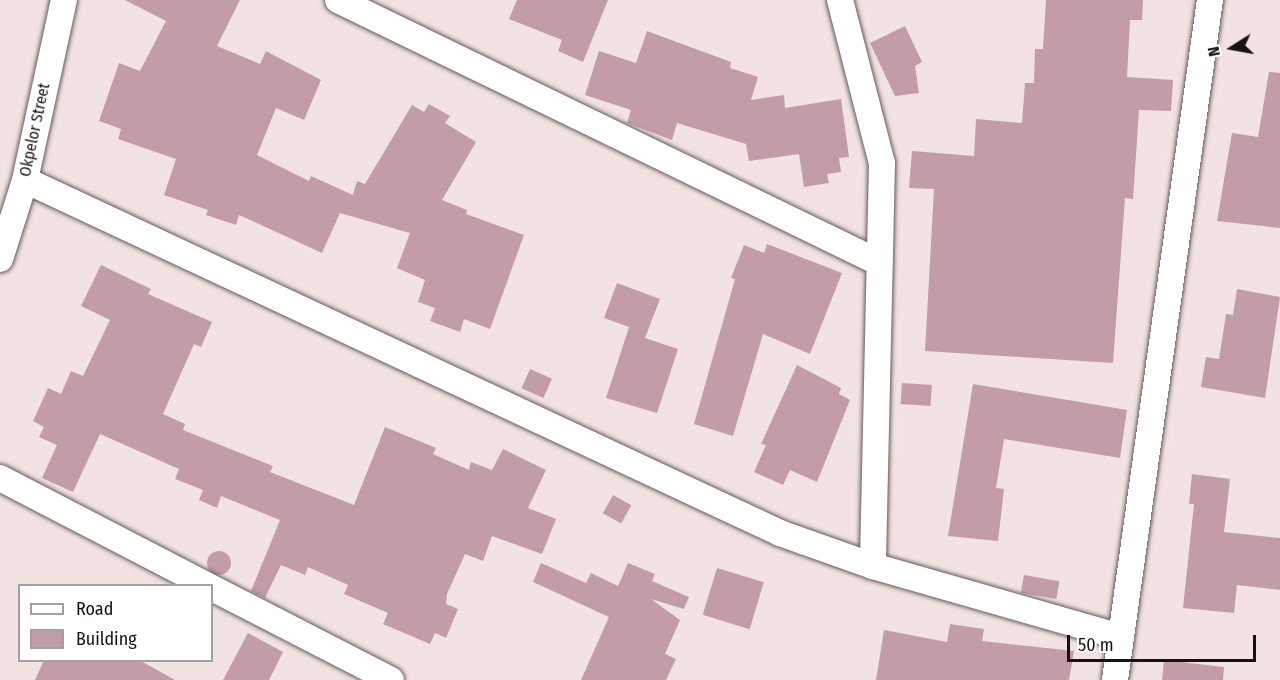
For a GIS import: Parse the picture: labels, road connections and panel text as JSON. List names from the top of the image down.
{
  "streets": {
    "street": ["Okpelor Street"]
  },
  "legend": ["Road", "Building"],
  "scale_bar": "50 m",
  "north": "left"
}
